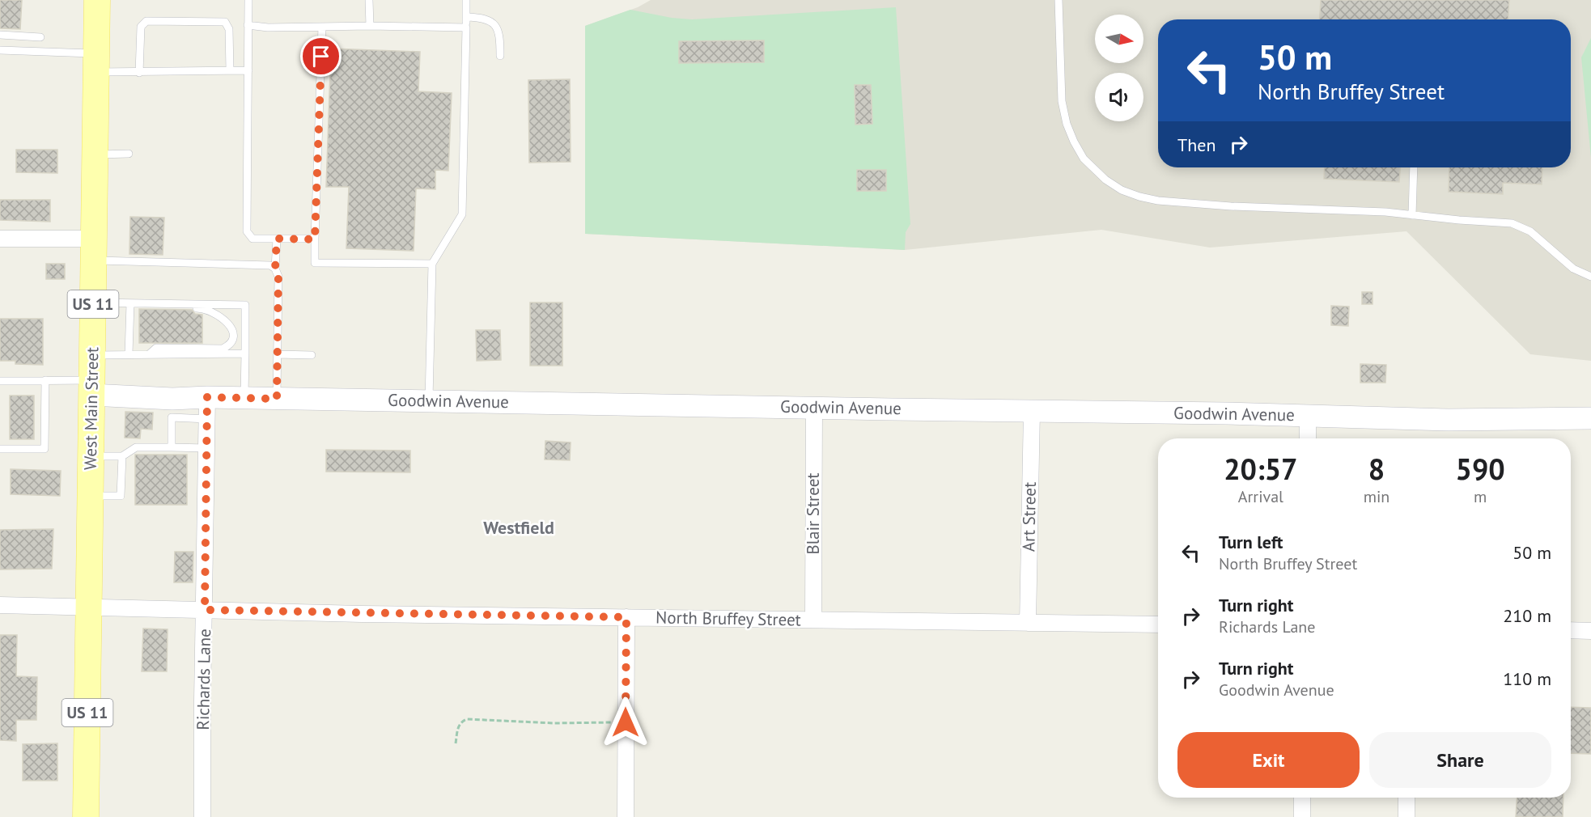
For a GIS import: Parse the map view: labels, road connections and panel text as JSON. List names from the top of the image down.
{
  "streets": {
    "main road": ["US 11", "West Main Street"],
    "street": [
      "Goodwin Avenue",
      "Blair Street",
      "Art Street",
      "North Bruffey Street",
      "Richards Lane"
    ]
  },
  "crossings": [
    ["Goodwin Avenue", "West Main Street"],
    ["Goodwin Avenue", "Blair Street"],
    ["Goodwin Avenue", "Art Street"],
    ["Goodwin Avenue", "Richards Lane"],
    ["West Main Street", "North Bruffey Street"],
    ["Blair Street", "North Bruffey Street"],
    ["Art Street", "North Bruffey Street"],
    ["North Bruffey Street", "Richards Lane"]
  ],
  "districts": ["Westfield"],
  "north": "right",
  "page": {
    "turn": ["50 m", "North Bruffey Street"],
    "then": "Then",
    "eta": [
      "20:57",
      "Arrival",
      "8",
      "min",
      "590",
      "m"
    ],
    "list": [
      {
        "name": "Turn left",
        "note": "North Bruffey Street",
        "value": "50 m"
      },
      {
        "name": "Turn right",
        "note": "Richards Lane",
        "value": "210 m"
      },
      {
        "name": "Turn right",
        "note": "Goodwin Avenue",
        "value": "110 m"
      }
    ],
    "buttons": ["Exit", "Share"]
  }
}
